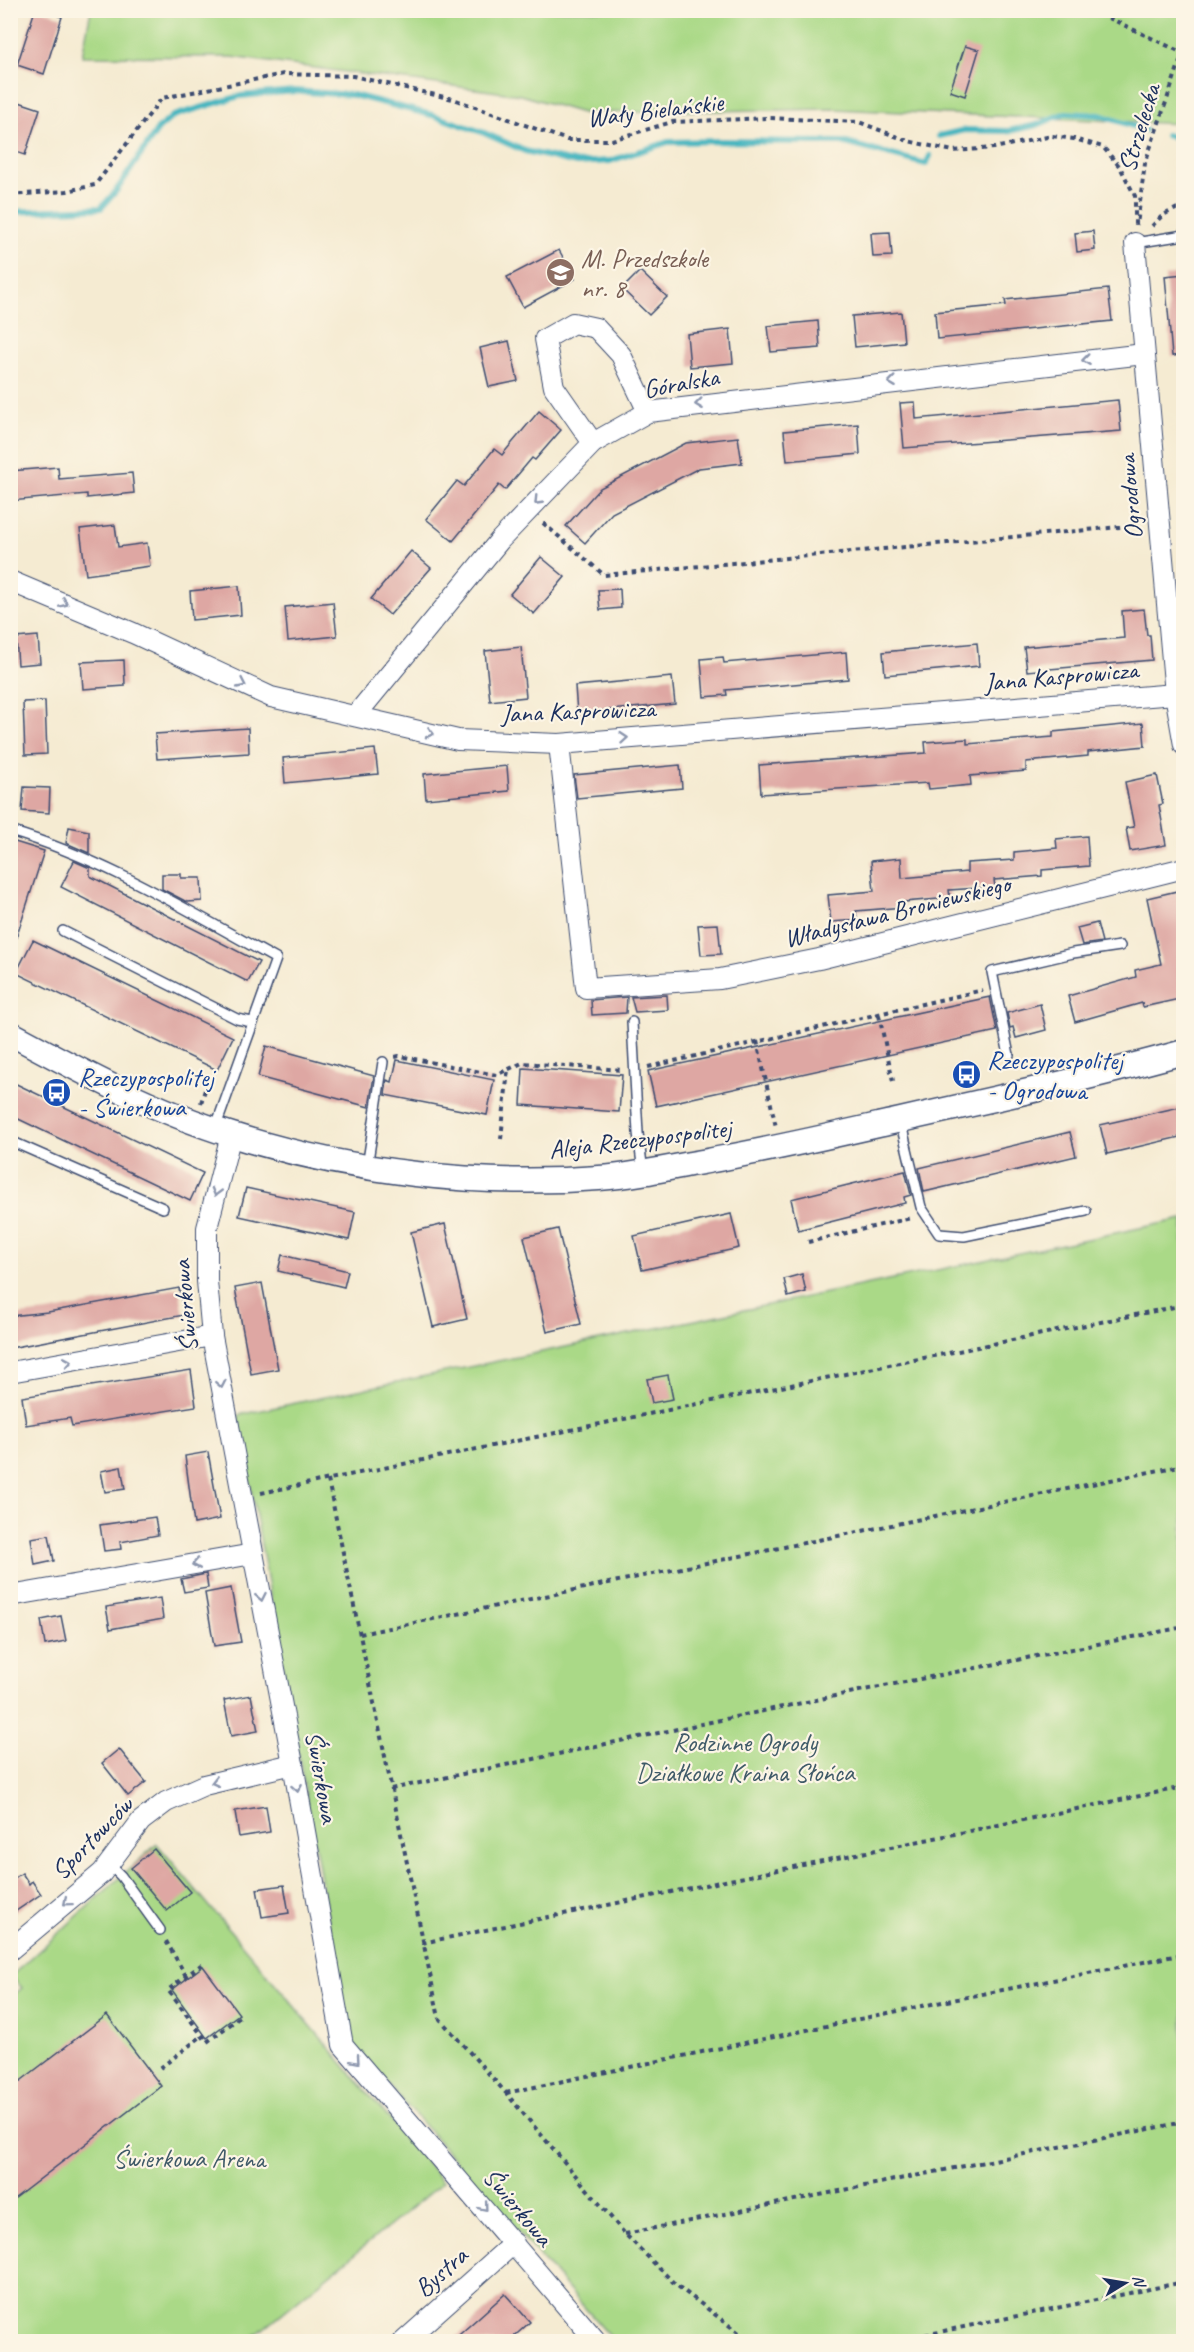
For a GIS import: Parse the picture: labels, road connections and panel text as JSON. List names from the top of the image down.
{
  "streets": {
    "street": [
      "Góralska",
      "Ogrodowa",
      "Jana Kasprowicza",
      "Władysława Broniewskiego",
      "Aleja Rzeczypospolitej",
      "Świerkowa",
      "Sportowców",
      "Bystra"
    ],
    "path": ["Wały Bielańskie", "Strzelecka"]
  },
  "crossings": [
    ["Wały Bielańskie", "Strzelecka"],
    ["Wały Bielańskie", "Ogrodowa"],
    ["Strzelecka", "Ogrodowa"],
    ["Góralska", "Ogrodowa"],
    ["Góralska", "Jana Kasprowicza"],
    ["Ogrodowa", "Jana Kasprowicza"],
    ["Jana Kasprowicza", "Władysława Broniewskiego"],
    ["Aleja Rzeczypospolitej", "Świerkowa"],
    ["Świerkowa", "Sportowców"],
    ["Świerkowa", "Bystra"]
  ],
  "one_way": [
    "Góralska",
    "Jana Kasprowicza",
    "Świerkowa",
    "Sportowców"
  ],
  "parks": ["Rodzinne Ogrody Działkowe Kraina Słońca", "Świerkowa Arena"],
  "places": {
    "school or university": ["M. Przedszkole nr. 8"],
    "bus stop": ["Rzeczypospolitej - Ogrodowa", "Rzeczypospolitej - Świerkowa"]
  },
  "north": "right"
}
